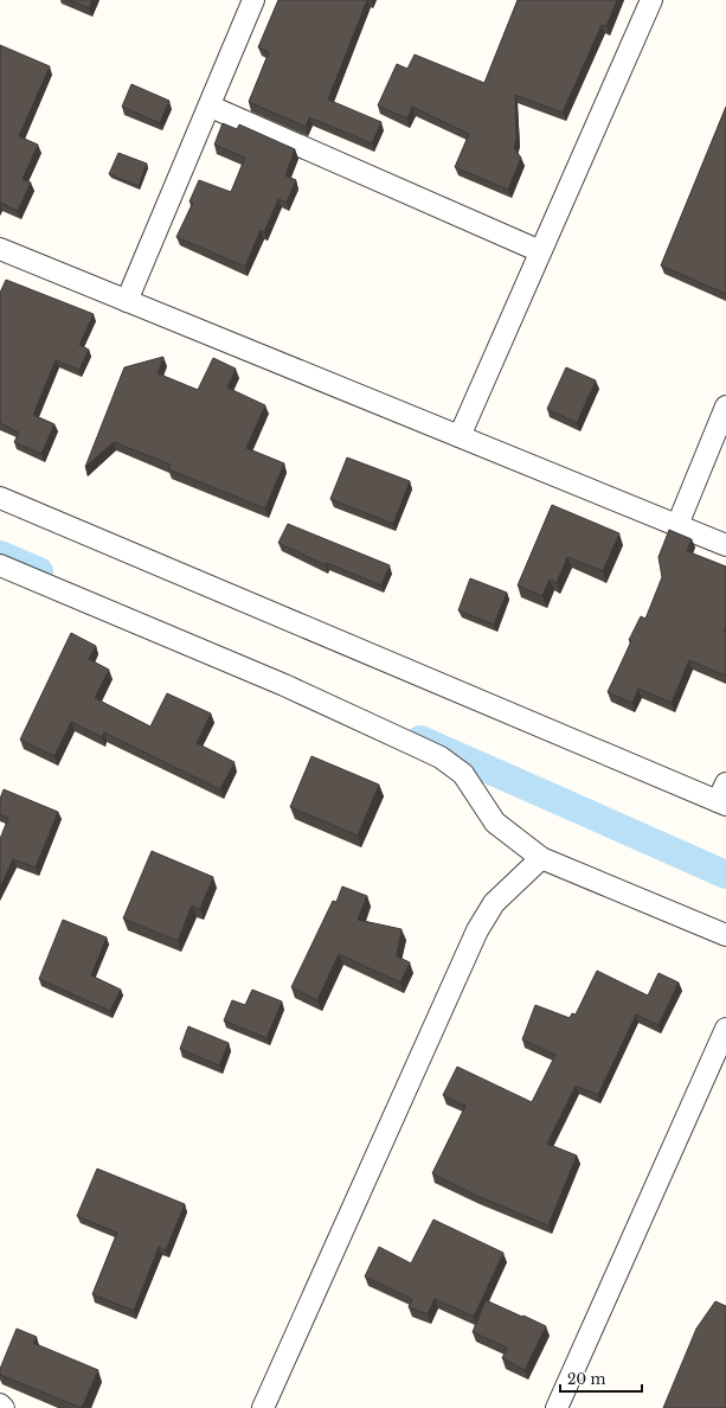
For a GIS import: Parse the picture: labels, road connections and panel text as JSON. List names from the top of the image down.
{
  "scale_bar": "20 m"
}
